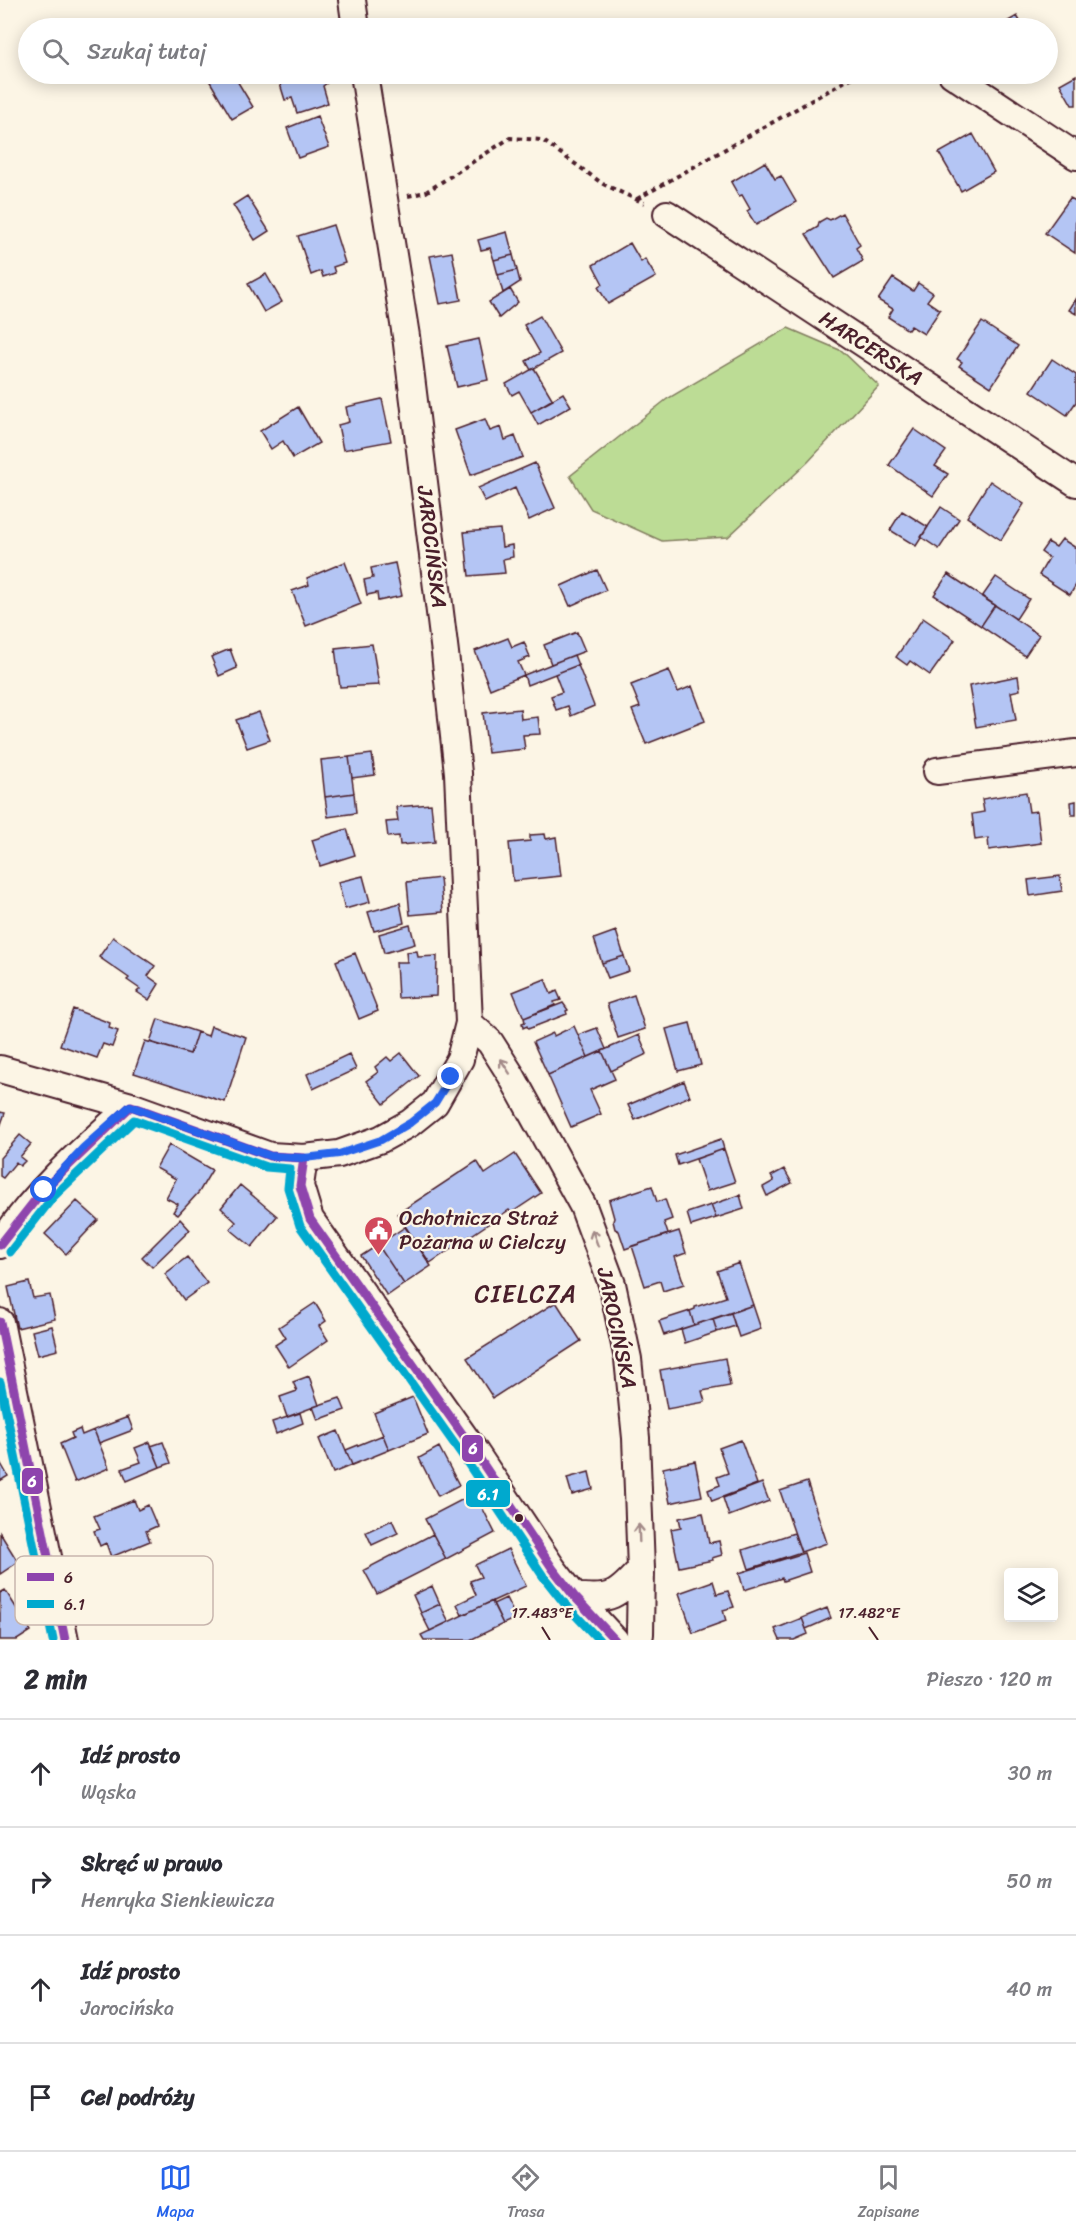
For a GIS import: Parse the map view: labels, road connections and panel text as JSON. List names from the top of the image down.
{
  "streets": {
    "street": ["HARCERSKA", "JAROCIŃSKA"]
  },
  "districts": ["CIELCZA"],
  "places": {
    "public building": ["Ochotnicza Straż Pożarna w Cielczy"]
  },
  "lines": ["transit line 6", "transit line 6.1"],
  "legend": ["6", "6.1"],
  "page": {
    "search": "Szukaj tutaj",
    "heading": ["2 min", "Pieszo · 120 m"],
    "list": [
      ["Idź prosto", "Wąska", "30 m"],
      ["Skręć w prawo", "Henryka Sienkiewicza", "50 m"],
      ["Idź prosto", "Jarocińska", "40 m"],
      "Cel podróży"
    ],
    "nav": ["Mapa", "Trasa", "Zapisane"]
  },
  "coordinates": ["17.483°E", "17.482°E"]
}
